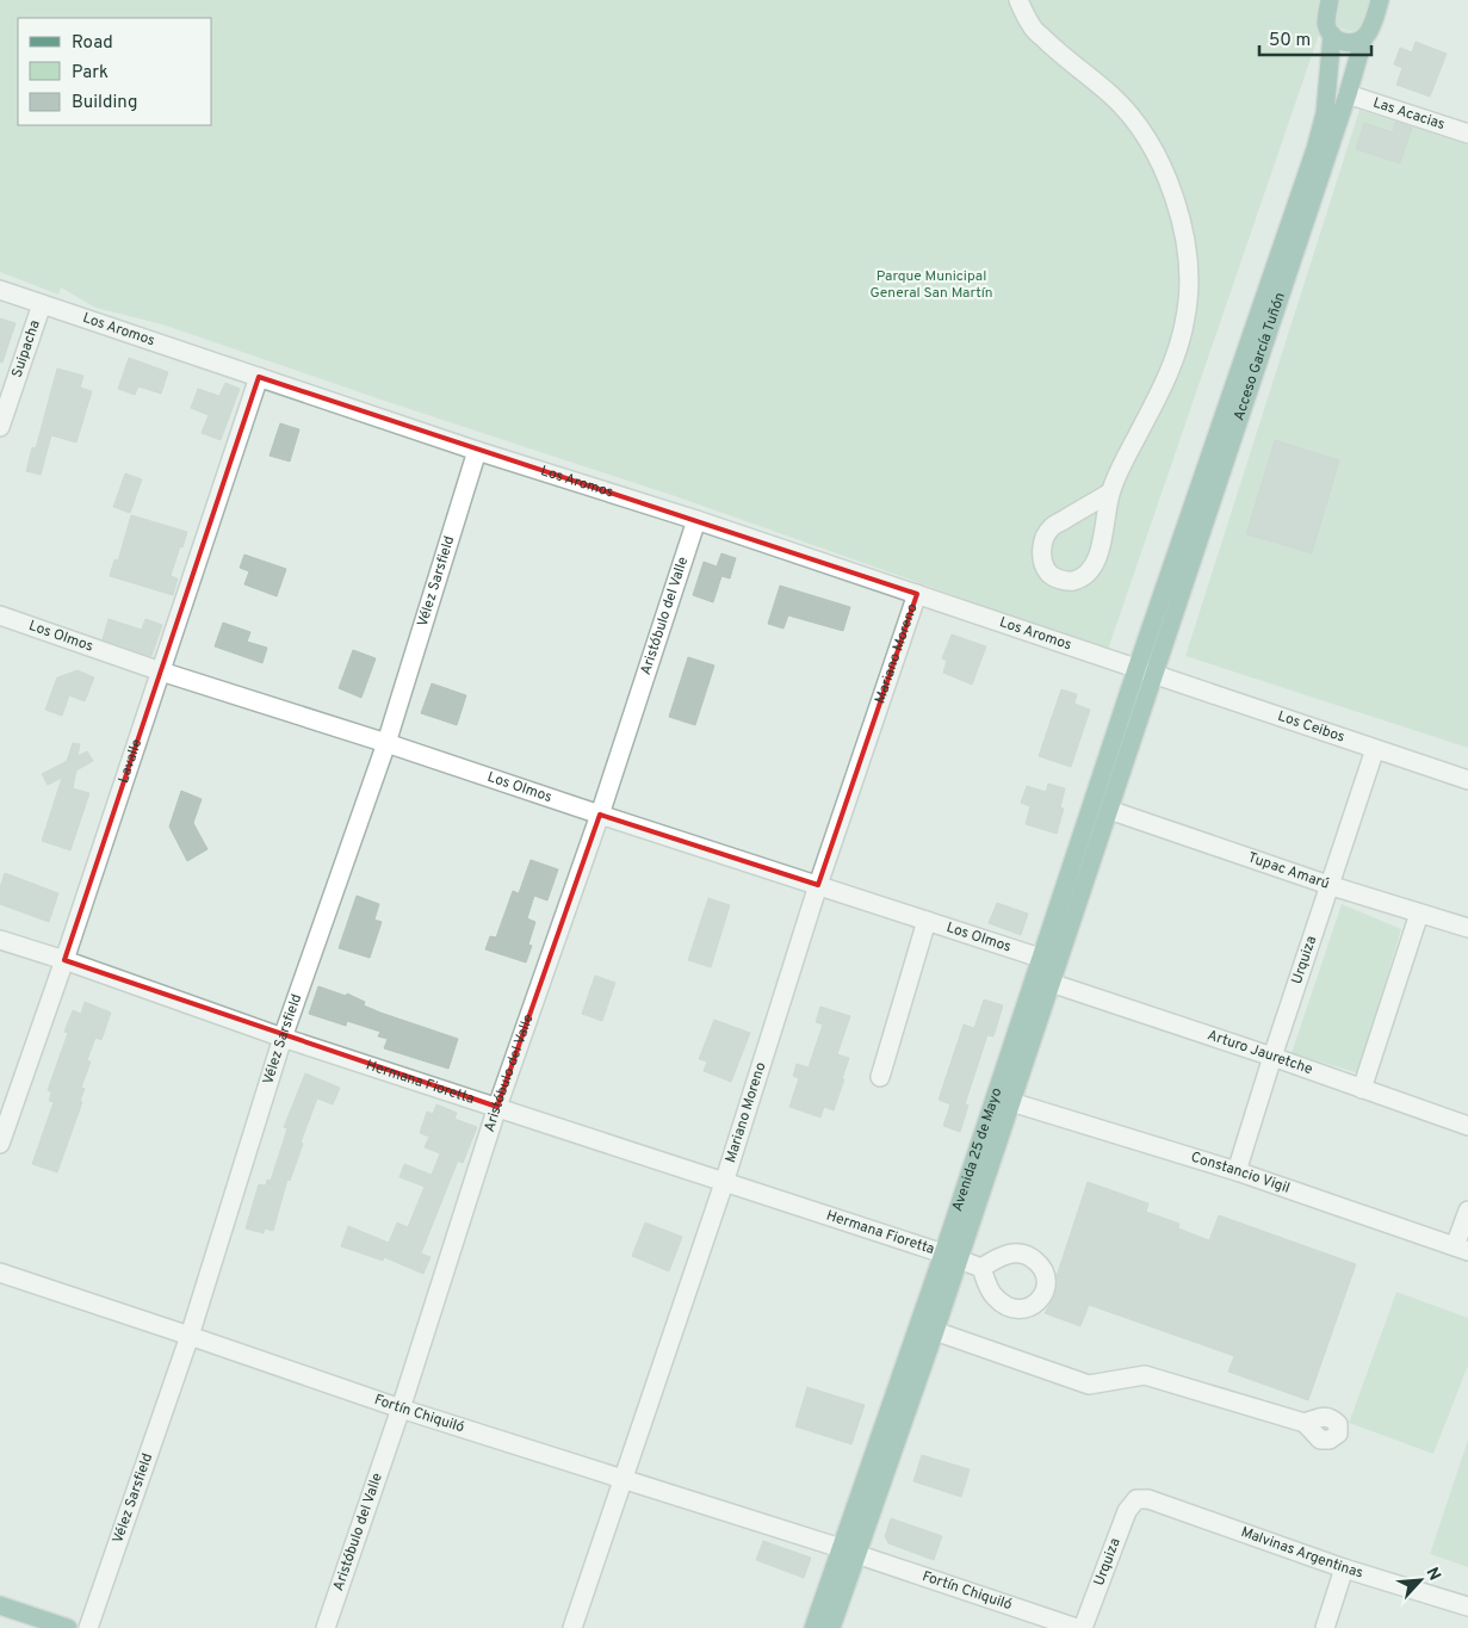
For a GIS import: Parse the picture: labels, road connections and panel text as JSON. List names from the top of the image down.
{
  "streets": {
    "main road": ["Acceso García Tuñón", "Avenida 25 de Mayo"],
    "street": [
      "Las Acacias",
      "Los Aromos",
      "Suipacha",
      "Vélez Sarsfield",
      "Aristóbulo del Valle",
      "Los Olmos",
      "Mariano Moreno",
      "Los Ceibos",
      "Lavalle",
      "Tupac Amarú",
      "Urquiza",
      "Arturo Jauretche",
      "Hermana Fioretta",
      "Constancio Vigil",
      "Fortín Chiquiló",
      "Malvinas Argentinas"
    ]
  },
  "crossings": [
    ["Las Acacias", "Acceso García Tuñón"],
    ["Los Aromos", "Suipacha"],
    ["Los Aromos", "Acceso García Tuñón"],
    ["Los Aromos", "Vélez Sarsfield"],
    ["Los Aromos", "Aristóbulo del Valle"],
    ["Los Aromos", "Mariano Moreno"],
    ["Los Aromos", "Los Ceibos"],
    ["Los Aromos", "Lavalle"],
    ["Los Aromos", "Avenida 25 de Mayo"],
    ["Acceso García Tuñón", "Los Ceibos"],
    ["Acceso García Tuñón", "Avenida 25 de Mayo"],
    ["Vélez Sarsfield", "Los Olmos"],
    ["Vélez Sarsfield", "Hermana Fioretta"],
    ["Vélez Sarsfield", "Fortín Chiquiló"],
    ["Aristóbulo del Valle", "Los Olmos"],
    ["Aristóbulo del Valle", "Hermana Fioretta"],
    ["Aristóbulo del Valle", "Fortín Chiquiló"],
    ["Los Olmos", "Mariano Moreno"],
    ["Los Olmos", "Lavalle"],
    ["Los Olmos", "Avenida 25 de Mayo"],
    ["Mariano Moreno", "Hermana Fioretta"],
    ["Mariano Moreno", "Fortín Chiquiló"],
    ["Los Ceibos", "Urquiza"],
    ["Los Ceibos", "Avenida 25 de Mayo"],
    ["Lavalle", "Hermana Fioretta"],
    ["Tupac Amarú", "Urquiza"],
    ["Tupac Amarú", "Avenida 25 de Mayo"],
    ["Urquiza", "Arturo Jauretche"],
    ["Urquiza", "Constancio Vigil"],
    ["Urquiza", "Malvinas Argentinas"],
    ["Arturo Jauretche", "Avenida 25 de Mayo"],
    ["Hermana Fioretta", "Avenida 25 de Mayo"],
    ["Avenida 25 de Mayo", "Constancio Vigil"],
    ["Avenida 25 de Mayo", "Fortín Chiquiló"]
  ],
  "parks": ["Parque Municipal General San Martín"],
  "legend": ["Road", "Park", "Building"],
  "scale_bar": "50 m",
  "north": "top right"
}
